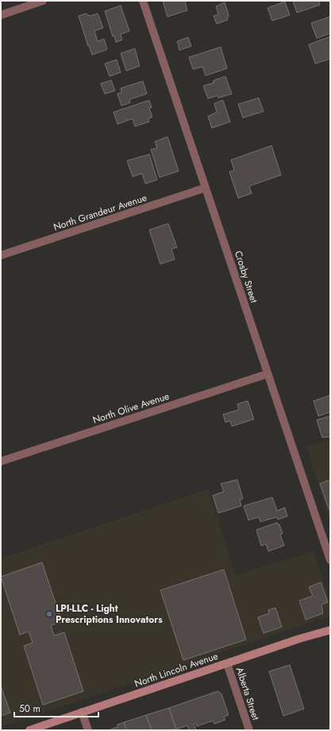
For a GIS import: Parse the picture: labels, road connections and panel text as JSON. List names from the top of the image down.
{
  "streets": {
    "main road": ["North Lincoln Avenue"],
    "street": [
      "North Grandeur Avenue",
      "Crosby Street",
      "North Olive Avenue",
      "Alberta Street"
    ]
  },
  "crossings": [
    ["North Grandeur Avenue", "Crosby Street"],
    ["Crosby Street", "North Olive Avenue"],
    ["North Lincoln Avenue", "Alberta Street"]
  ],
  "places": ["LPI-LLC - Light Prescriptions Innovators"],
  "scale_bar": "50 m"
}
